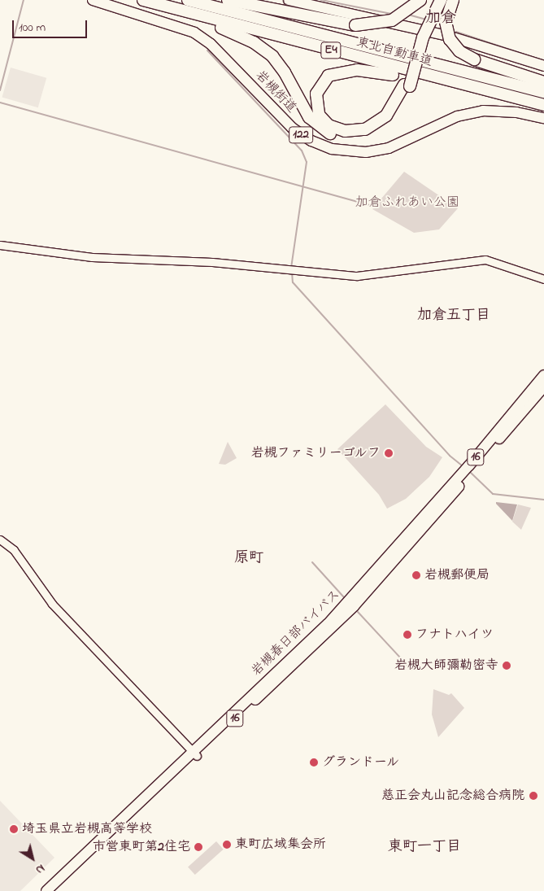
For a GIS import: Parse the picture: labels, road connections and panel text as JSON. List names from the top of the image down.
{
  "streets": {
    "highway": [
      "E4",
      "東北自動車道",
      "岩槻街道",
      "122",
      "16",
      "岩槻春日部バイパス"
    ]
  },
  "districts": [
    "加倉",
    "加倉五丁目",
    "原町",
    "東町一丁目"
  ],
  "parks": ["加倉ふれあい公園"],
  "places": [
    "岩槻ファミリーゴルフ",
    "岩槻郵便局",
    "フナトハイツ",
    "岩槻大師彌勒密寺",
    "グランドール",
    "慈正会丸山記念総合病院",
    "埼玉県立岩槻高等学校",
    "東町広域集会所",
    "市営東町第2住宅"
  ],
  "scale_bar": "100 m",
  "north": "bottom right"
}
